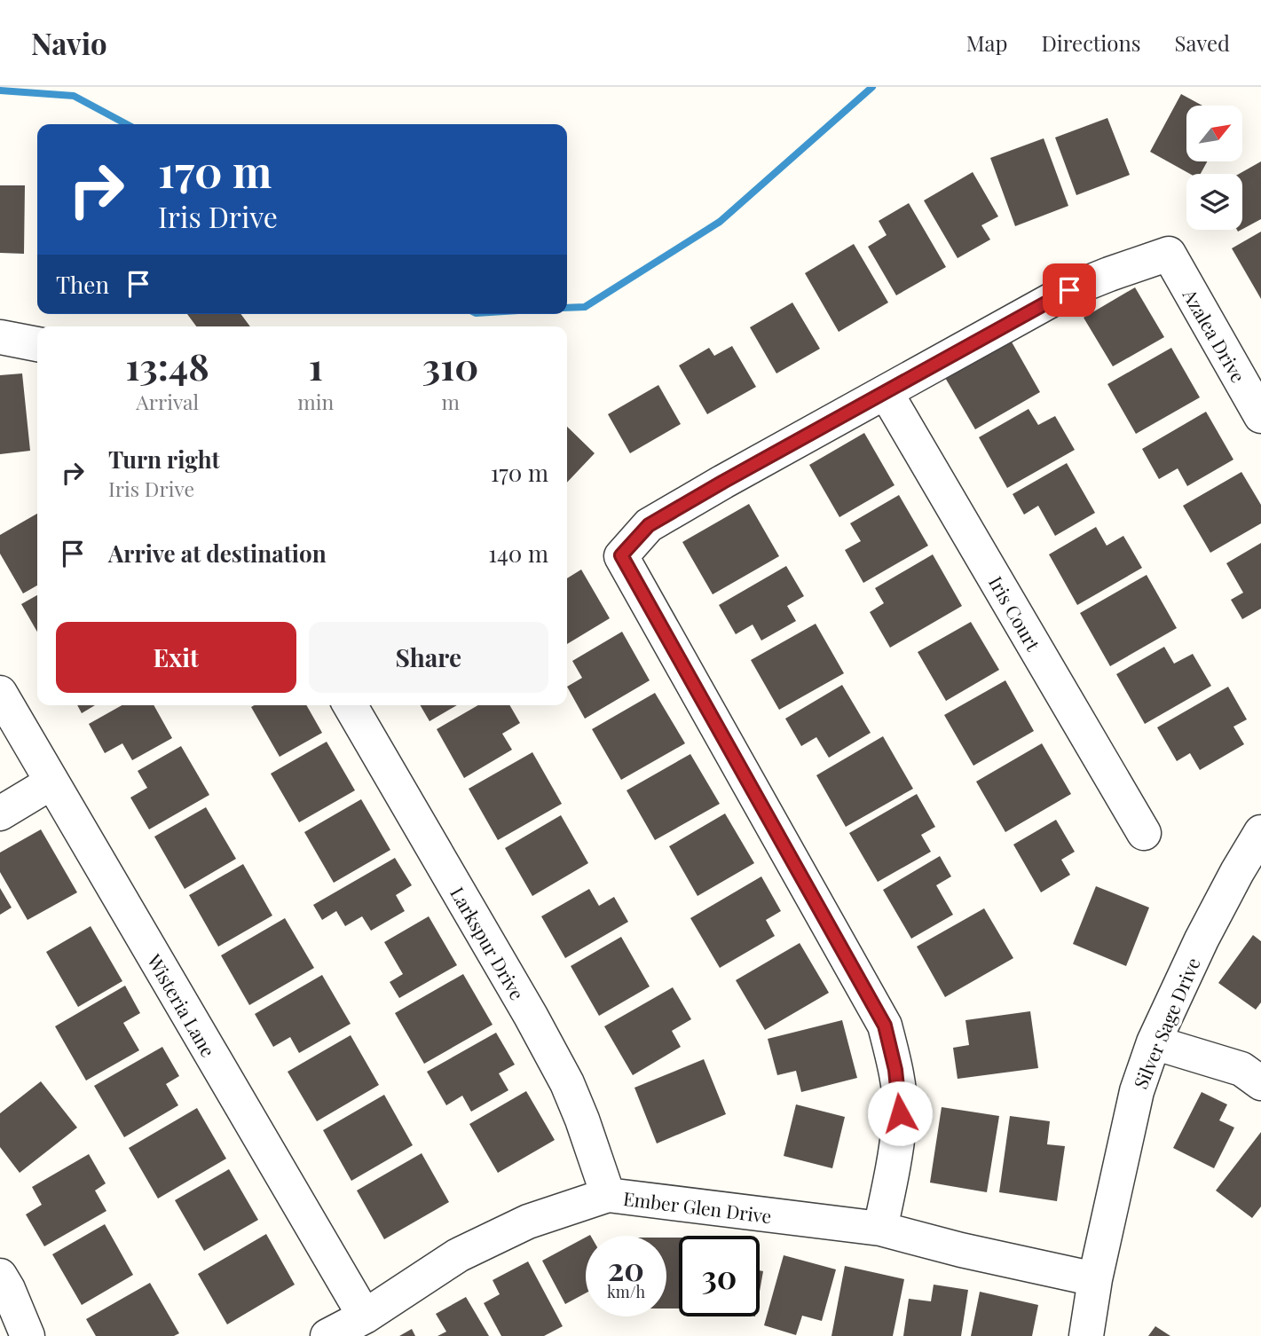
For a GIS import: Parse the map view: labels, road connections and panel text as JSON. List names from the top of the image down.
{
  "streets": {
    "street": [
      "Azalea Drive",
      "Iris Court",
      "Larkspur Drive",
      "Wisteria Lane",
      "Silver Sage Drive",
      "Ember Glen Drive"
    ]
  },
  "crossings": [
    ["Azalea Drive", "Iris Court"],
    ["Larkspur Drive", "Ember Glen Drive"],
    ["Wisteria Lane", "Ember Glen Drive"],
    ["Silver Sage Drive", "Ember Glen Drive"]
  ],
  "north": "top right",
  "page": {
    "header": "Navio",
    "nav": ["Map", "Directions", "Saved"],
    "turn": ["170 m", "Iris Drive"],
    "then": "Then",
    "eta": [
      "13:48",
      "Arrival",
      "1",
      "min",
      "310",
      "m"
    ],
    "list": [
      {
        "name": "Turn right",
        "note": "Iris Drive",
        "value": "170 m"
      },
      {
        "name": "Arrive at destination",
        "value": "140 m"
      }
    ],
    "buttons": ["Exit", "Share"],
    "speed": "20 km/h",
    "limit": "30"
  }
}
